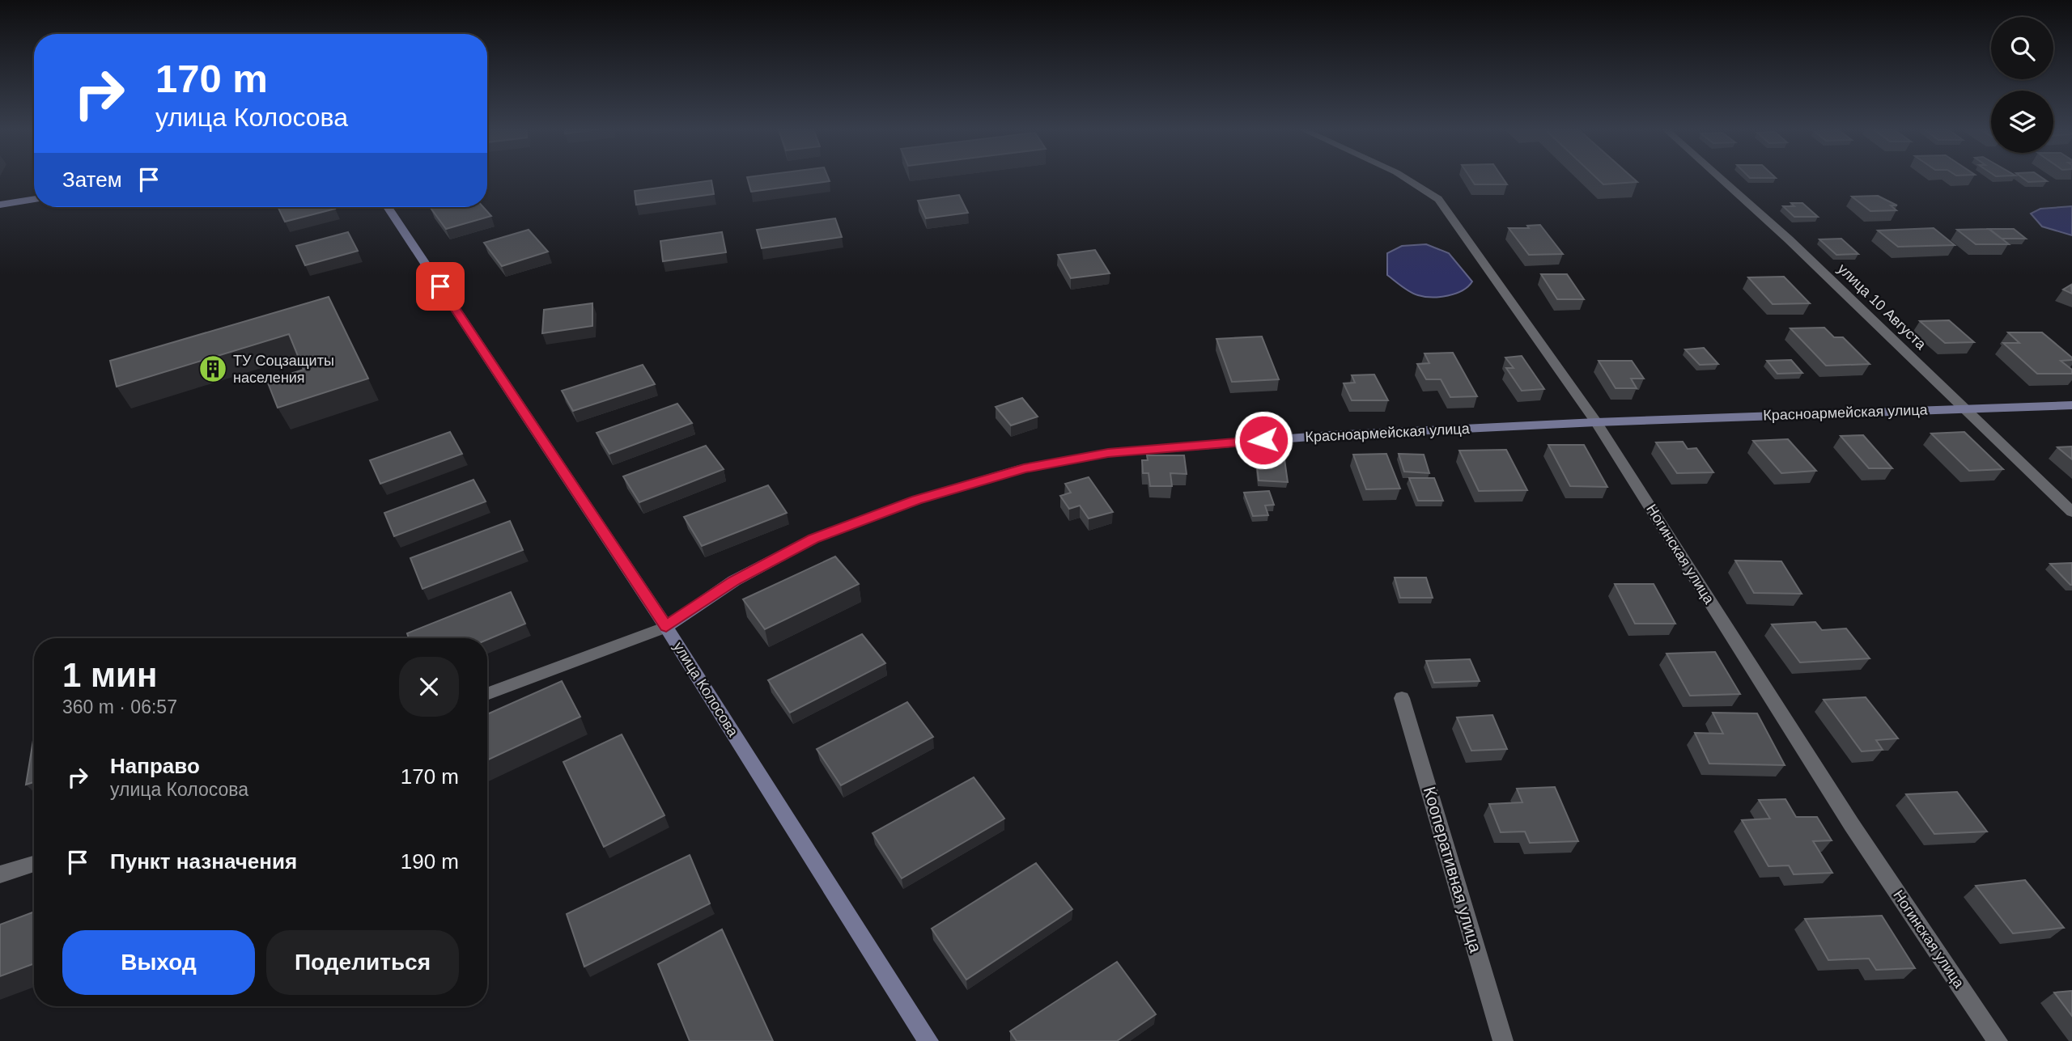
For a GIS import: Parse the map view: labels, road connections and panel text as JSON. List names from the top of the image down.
{
  "streets": {
    "main road": ["Красноармейская улица", "улица Колосова"],
    "street": ["улица 10 Августа", "Ногинская улица", "Кооперативная улица"]
  },
  "crossings": [
    ["улица 10 Августа", "Красноармейская улица"],
    ["Красноармейская улица", "Ногинская улица"],
    ["Красноармейская улица", "улица Колосова"]
  ],
  "places": {
    "building": ["ТУ Соцзащиты населения"]
  },
  "page": {
    "turn": ["170 m", "улица Колосова"],
    "then": "Затем",
    "heading": ["1 мин", "360 m · 06:57"],
    "list": [
      {
        "name": "Направо",
        "note": "улица Колосова",
        "value": "170 m"
      },
      {
        "name": "Пункт назначения",
        "value": "190 m"
      }
    ],
    "buttons": ["Выход", "Поделиться"]
  }
}
